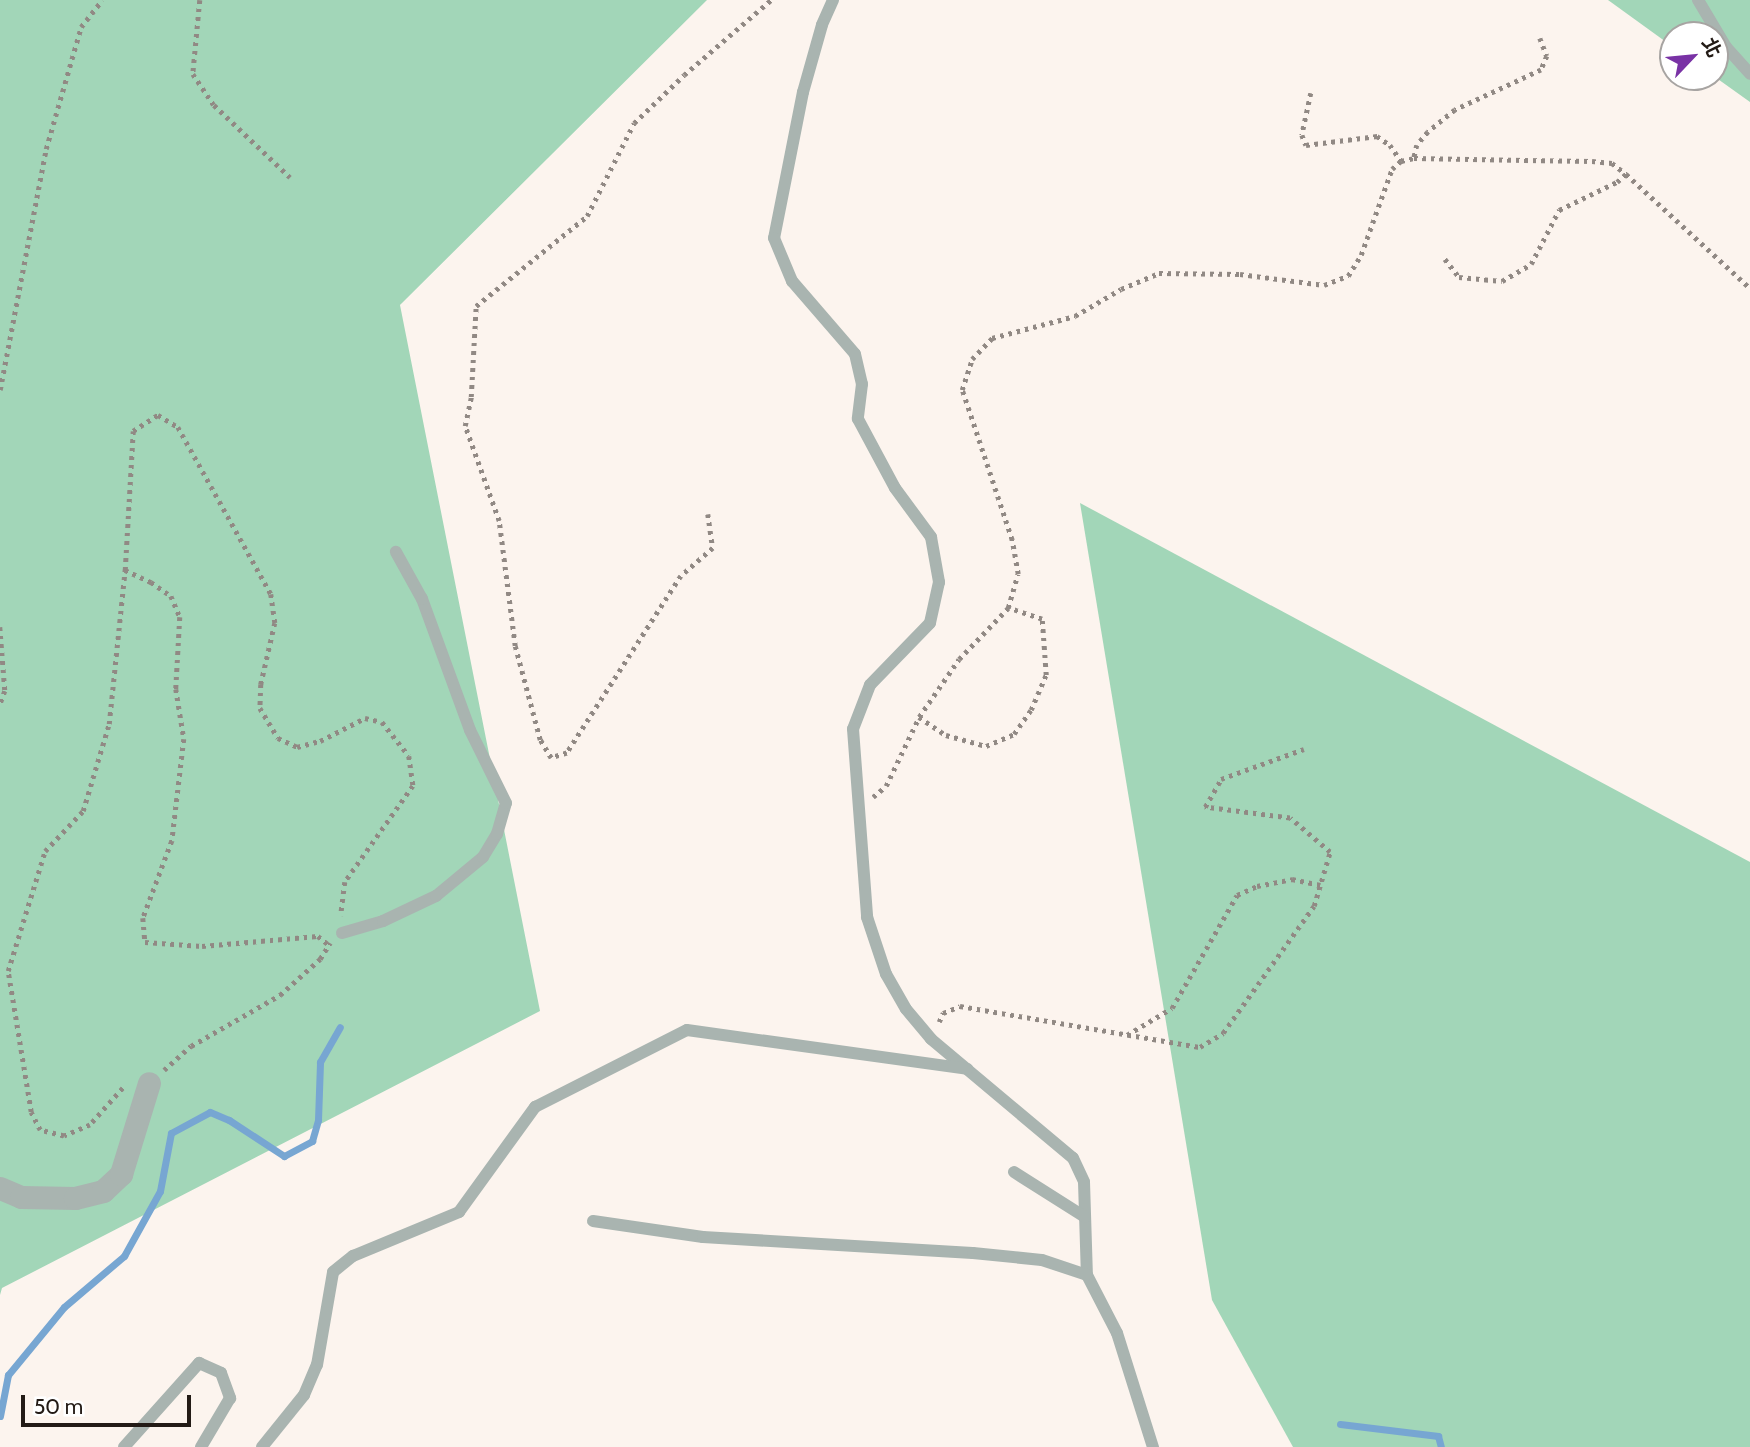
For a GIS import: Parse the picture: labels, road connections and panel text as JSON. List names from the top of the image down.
{
  "scale_bar": "50 m",
  "north": "top right"
}
